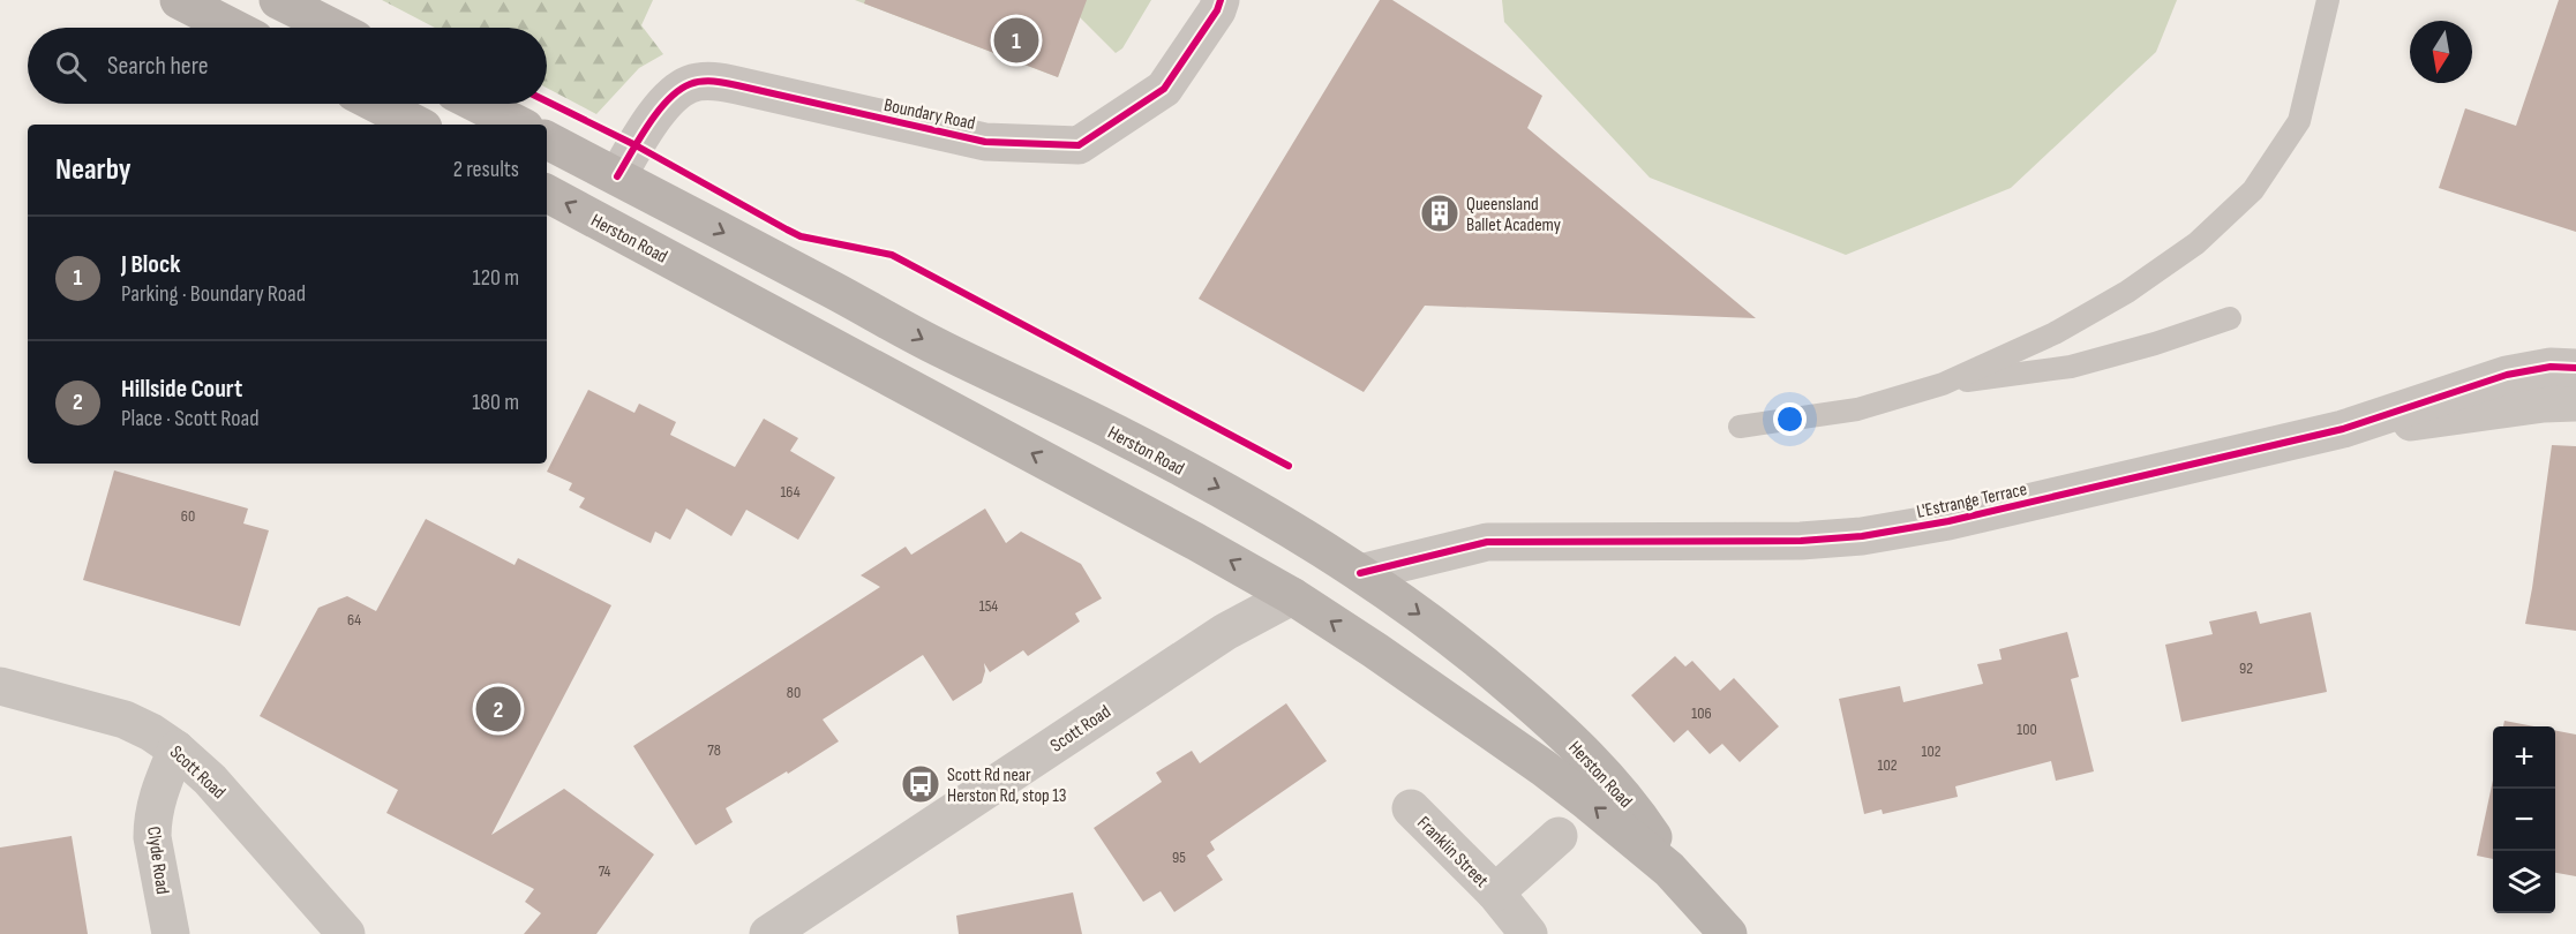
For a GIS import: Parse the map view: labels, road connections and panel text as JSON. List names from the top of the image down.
{
  "streets": {
    "main road": ["Herston Road"],
    "street": [
      "Boundary Road",
      "L'Estrange Terrace",
      "Scott Road",
      "Franklin Street",
      "Clyde Road"
    ]
  },
  "crossings": [
    ["Boundary Road", "Herston Road"],
    ["Herston Road", "L'Estrange Terrace"],
    ["Herston Road", "Scott Road"],
    ["Scott Road", "Clyde Road"]
  ],
  "places": {
    "building": ["Queensland Ballet Academy"],
    "bus stop": ["Scott Rd near Herston Rd, stop 13"]
  },
  "house_numbers": [
    "164",
    "60",
    "154",
    "64",
    "92",
    "80",
    "106",
    "100",
    "78",
    "102",
    "102",
    "95",
    "74"
  ],
  "north": "bottom",
  "page": {
    "pins": ["1", "2"],
    "search": "Search here",
    "heading": ["Nearby", "2 results"],
    "list": [
      {
        "mark": "1",
        "name": "J Block",
        "note": "Parking · Boundary Road",
        "value": "120 m"
      },
      {
        "mark": "2",
        "name": "Hillside Court",
        "note": "Place · Scott Road",
        "value": "180 m"
      }
    ],
    "map_buttons": ["+", "−"]
  }
}
